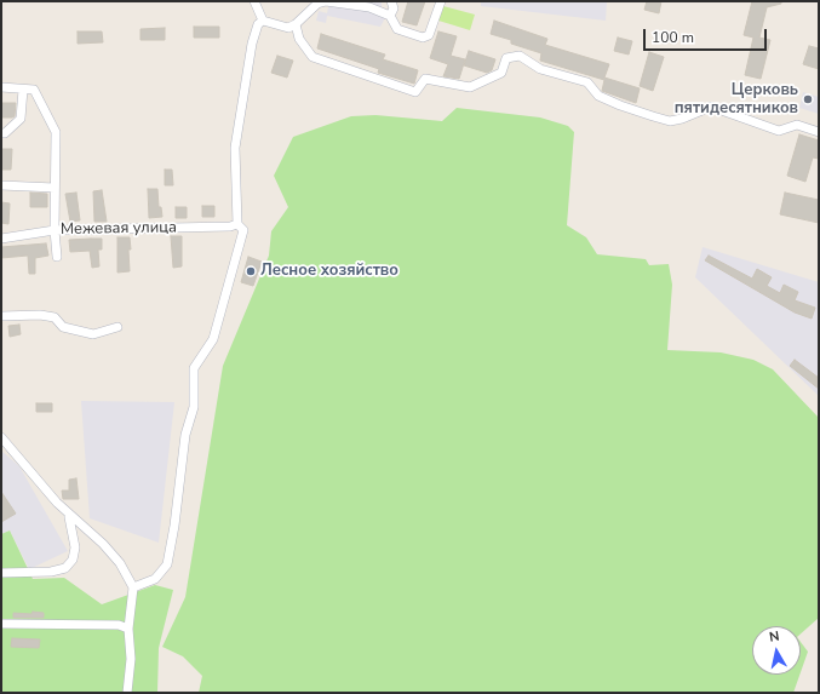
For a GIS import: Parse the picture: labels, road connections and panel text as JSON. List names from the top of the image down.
{
  "streets": {
    "street": ["Межевая улица"]
  },
  "places": ["Церковь пятидесятников", "Лесное хозяйство"],
  "scale_bar": "100 m",
  "north": "top"
}
